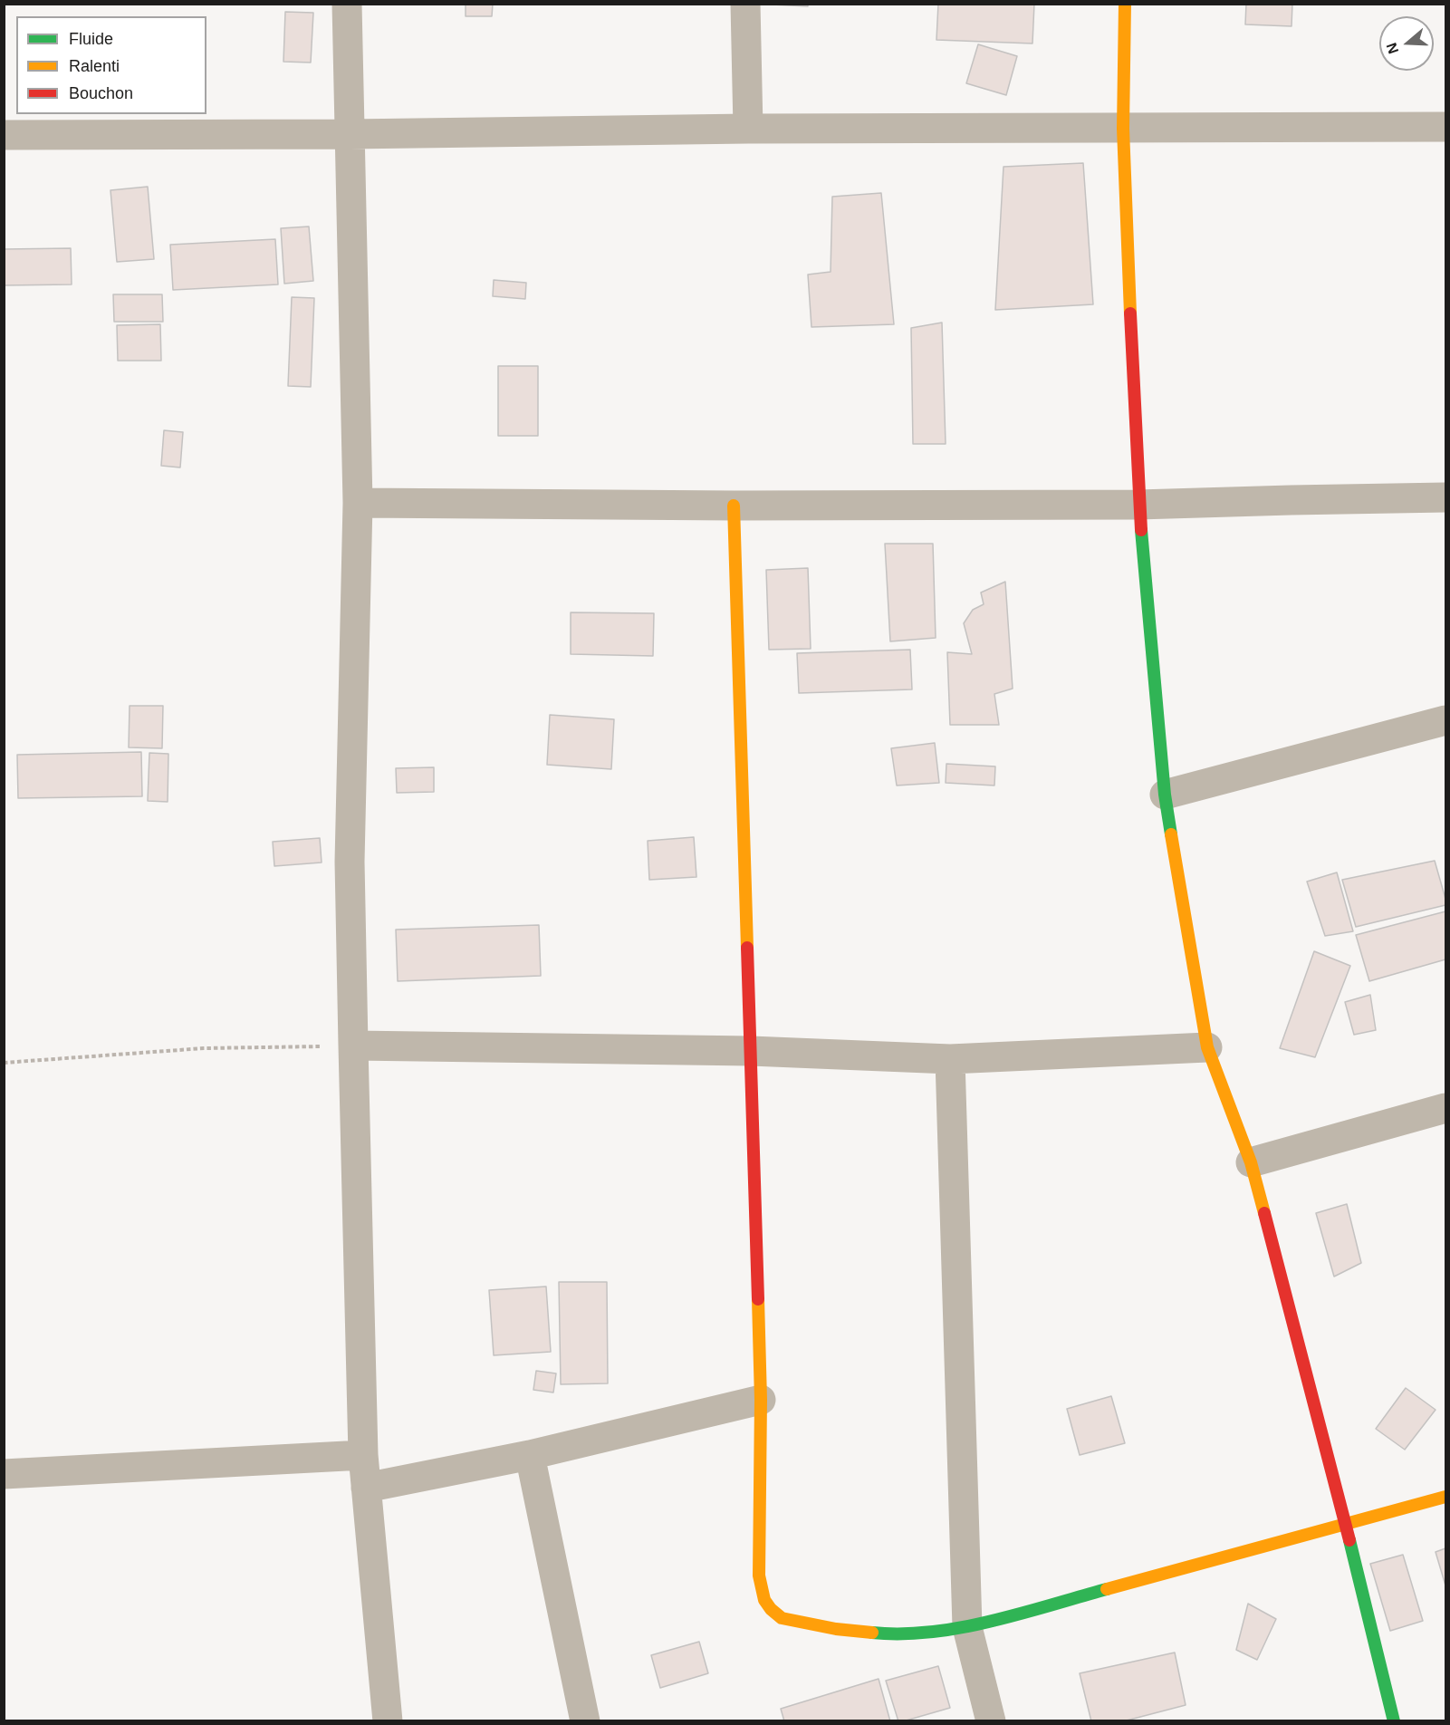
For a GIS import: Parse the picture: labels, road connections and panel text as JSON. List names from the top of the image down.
{
  "legend": ["Fluide", "Ralenti", "Bouchon"],
  "north": "left"
}
